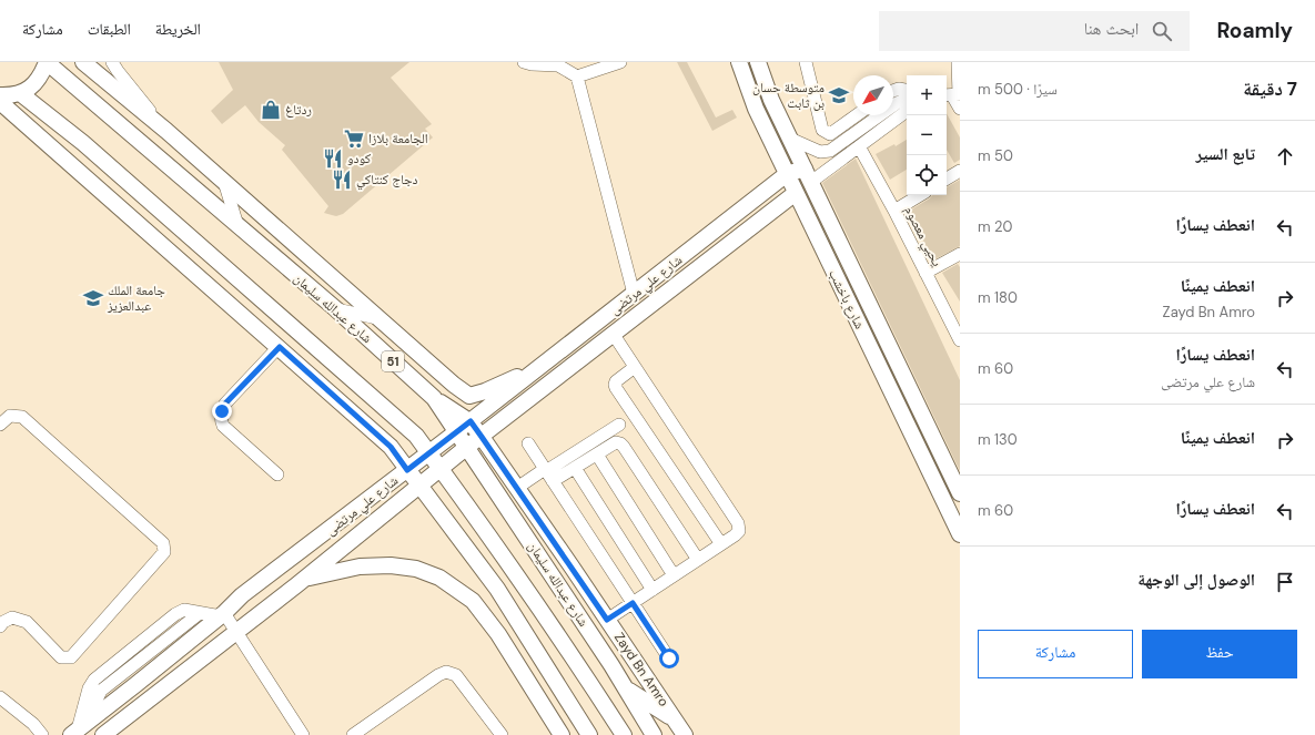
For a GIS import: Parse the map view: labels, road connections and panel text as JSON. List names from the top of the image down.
{
  "streets": {
    "main road": [
      "شارع علي مرتضى",
      "شارع باخشب",
      "شارع عبدالله سليمان",
      "51",
      "Zayd Bn Amro"
    ],
    "street": ["يحيي معصوم"]
  },
  "crossings": [
    ["شارع علي مرتضى", "شارع باخشب"],
    ["شارع علي مرتضى", "شارع عبدالله سليمان"],
    ["شارع علي مرتضى", "Zayd Bn Amro"],
    ["شارع عبدالله سليمان", "Zayd Bn Amro"]
  ],
  "places": {
    "school or university": ["متوسطة حسان بن ثابت", "جامعة الملك عبدالعزيز"],
    "shop": ["ردتاغ"],
    "supermarket": ["الجامعة بلازا"],
    "restaurant": ["كودو", "دجاج كنتاكي"]
  },
  "north": "bottom left",
  "page": {
    "header": "Roamly",
    "search": "ابحث هنا",
    "nav": ["الخريطة", "الطبقات", "مشاركة"],
    "heading": ["7 دقيقة", "سيرًا · 500 m"],
    "map_buttons": ["+", "−"],
    "list": [
      ["تابع السير", "50 m"],
      ["انعطف يسارًا", "20 m"],
      ["انعطف يمينًا", "Zayd Bn Amro", "180 m"],
      ["انعطف يسارًا", "شارع علي مرتضى", "60 m"],
      ["انعطف يمينًا", "130 m"],
      ["انعطف يسارًا", "60 m"],
      "الوصول إلى الوجهة"
    ],
    "buttons": ["حفظ", "مشاركة"]
  }
}
